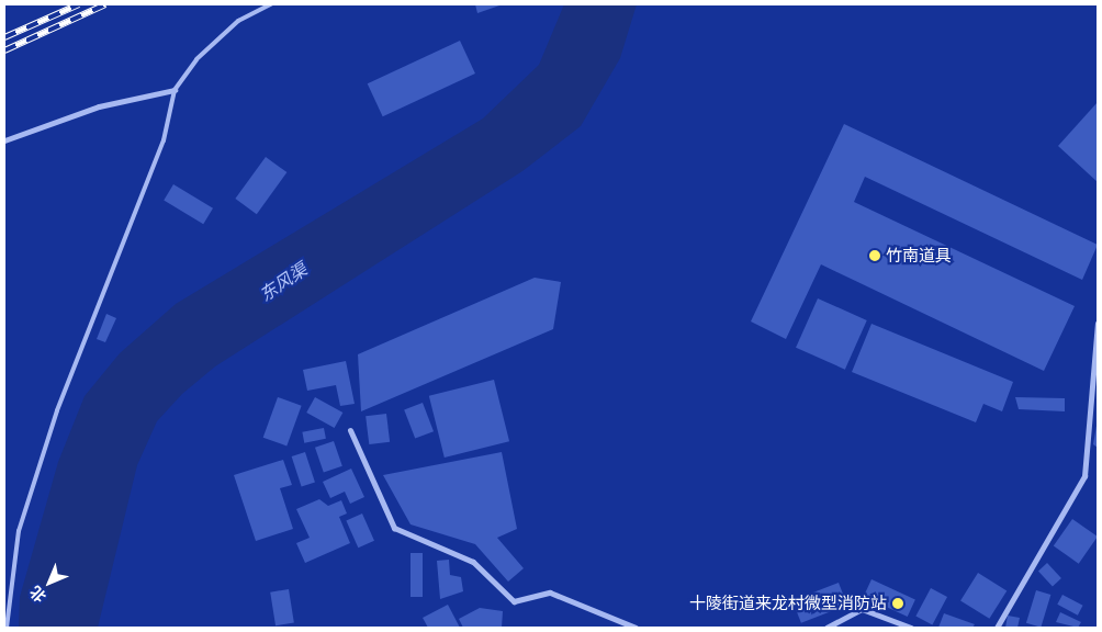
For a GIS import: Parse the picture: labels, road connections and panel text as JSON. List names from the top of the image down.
{
  "water": ["东风渠"],
  "places": ["竹南道具", "十陵街道来龙村微型消防站"],
  "north": "bottom left"
}
